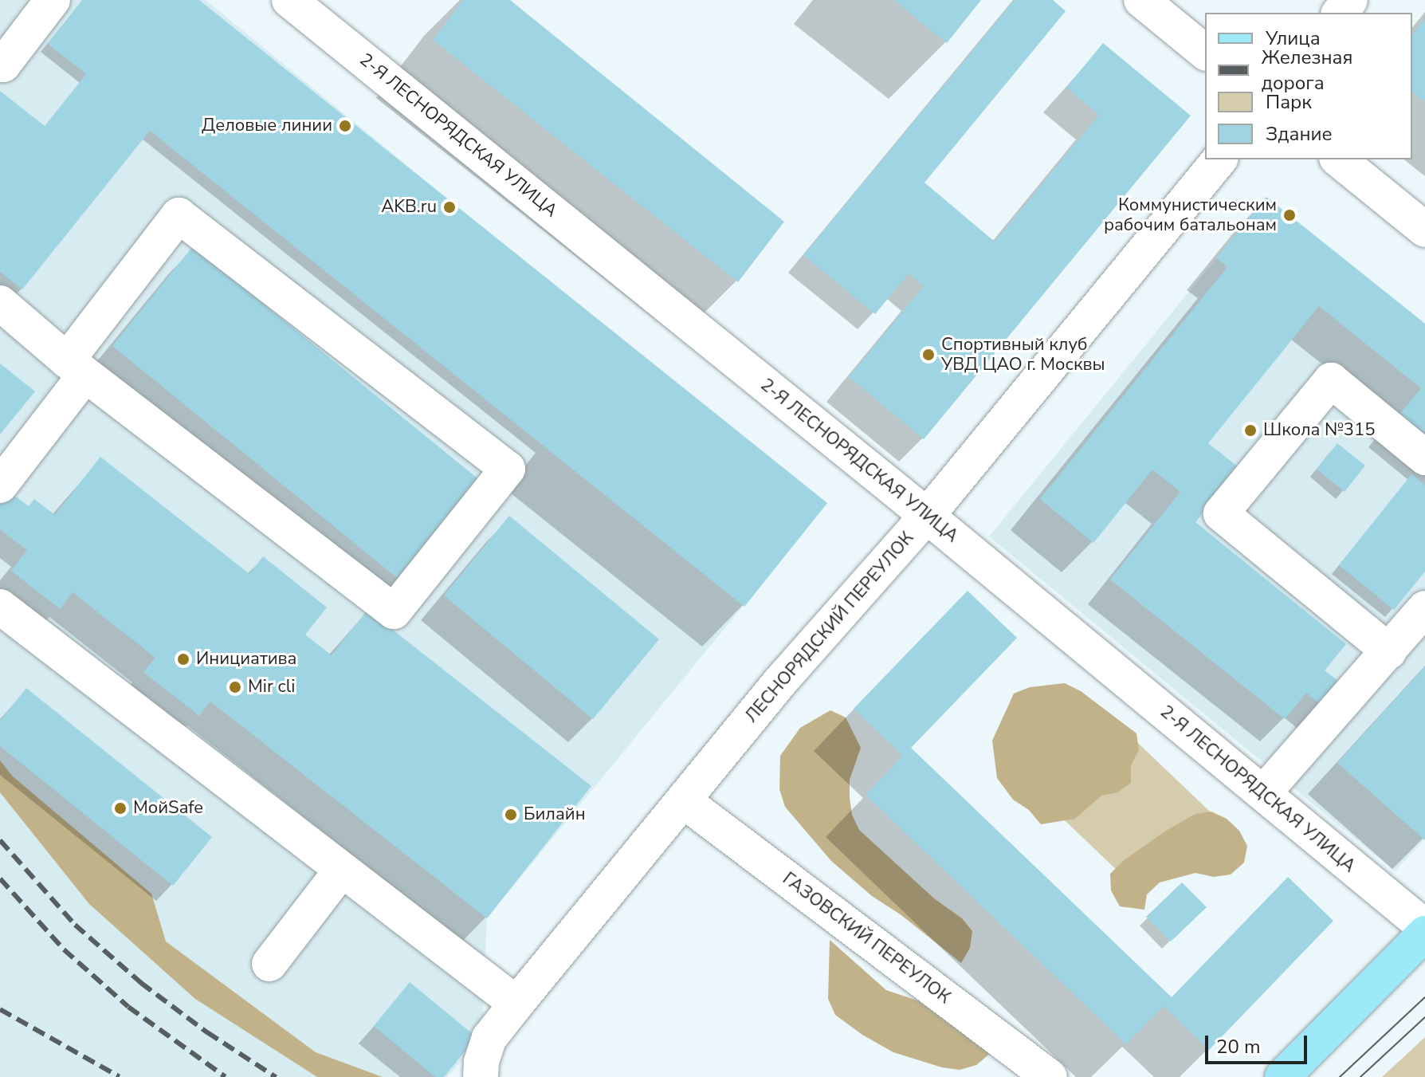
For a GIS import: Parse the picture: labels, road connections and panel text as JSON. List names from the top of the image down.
{
  "streets": {
    "street": ["2-Я ЛЕСНОРЯДСКАЯ УЛИЦА", "ЛЕСНОРЯДСКИЙ ПЕРЕУЛОК", "ГАЗОВСКИЙ ПЕРЕУЛОК"]
  },
  "crossings": [
    ["2-Я ЛЕСНОРЯДСКАЯ УЛИЦА", "ЛЕСНОРЯДСКИЙ ПЕРЕУЛОК"],
    ["ЛЕСНОРЯДСКИЙ ПЕРЕУЛОК", "ГАЗОВСКИЙ ПЕРЕУЛОК"]
  ],
  "places": [
    "Деловые линии",
    "AKB.ru",
    "Коммунистическим рабочим батальонам",
    "Спортивный клуб УВД ЦАО г. Москвы",
    "Школа №315",
    "Инициатива",
    "Mir cli",
    "МойSafe",
    "Билайн"
  ],
  "legend": [
    "Улица",
    "Железная дорога",
    "Парк",
    "Здание"
  ],
  "scale_bar": "20 m"
}
